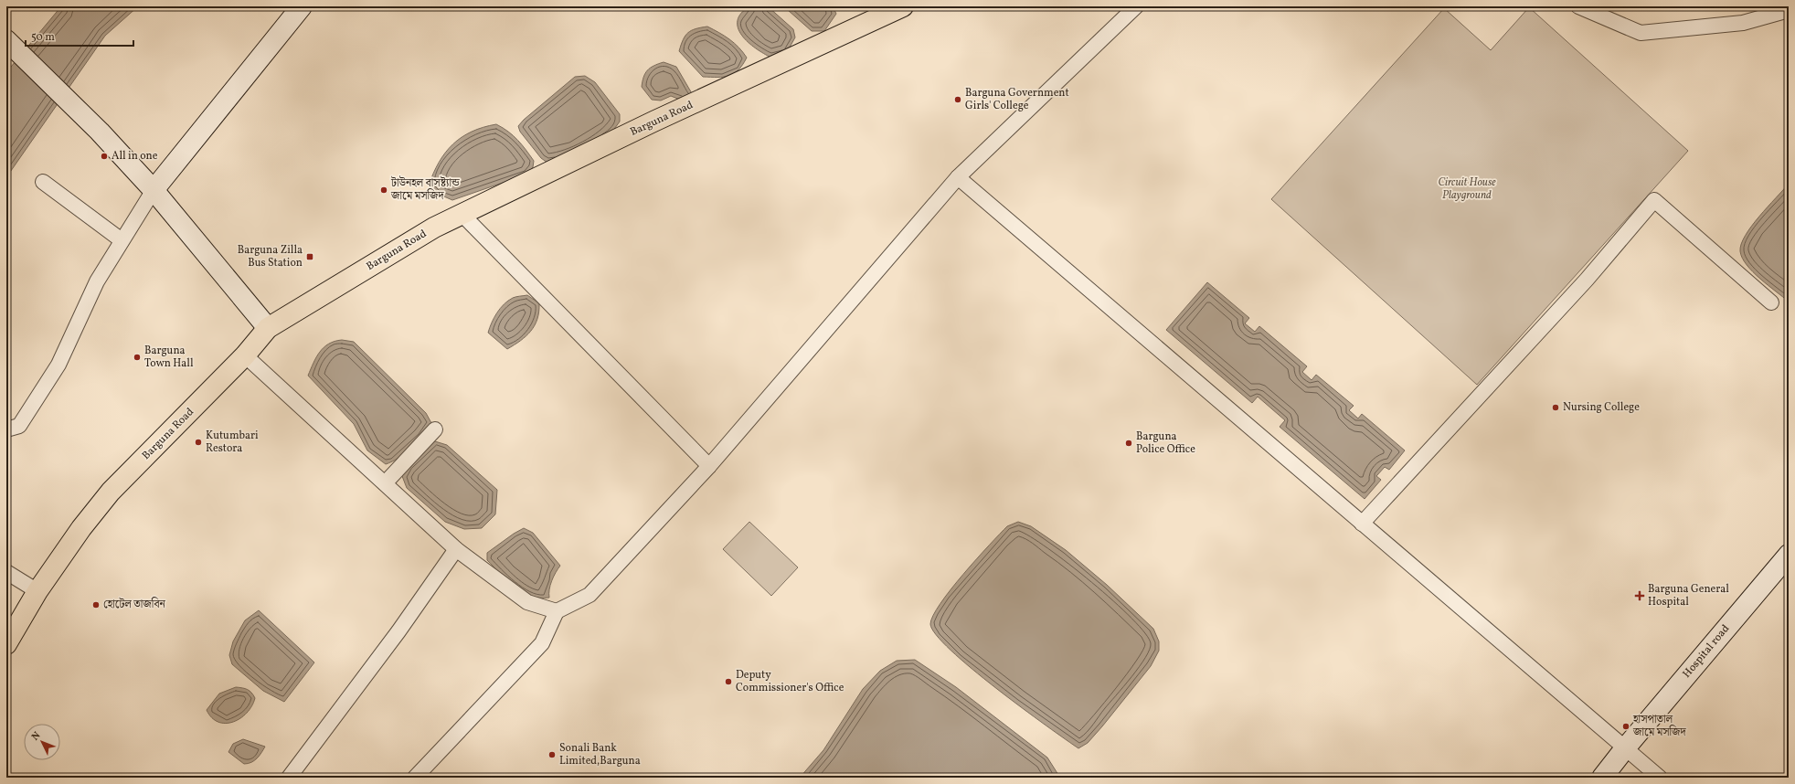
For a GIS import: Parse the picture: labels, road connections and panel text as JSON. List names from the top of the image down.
{
  "streets": {
    "main road": ["Barguna Road"],
    "street": ["Hospital road"]
  },
  "parks": ["Circuit House Playground"],
  "places": {
    "other": [
      "Barguna Government Girls' College",
      "All in one",
      "টাউনহল বাসষ্ট্যান্ড জামে মসজিদ",
      "Barguna Town Hall",
      "Nursing College",
      "Kutumbari Restora",
      "Barguna Police Office",
      "হোটেল তাজবিন",
      "Deputy Commissioner's Office",
      "হাসপাতাল জামে মসজিদ",
      "Sonali Bank Limited,Barguna"
    ],
    "transit": ["Barguna Zilla Bus Station"],
    "health": ["Barguna General Hospital"]
  },
  "scale_bar": "50 m",
  "north": "top left"
}
